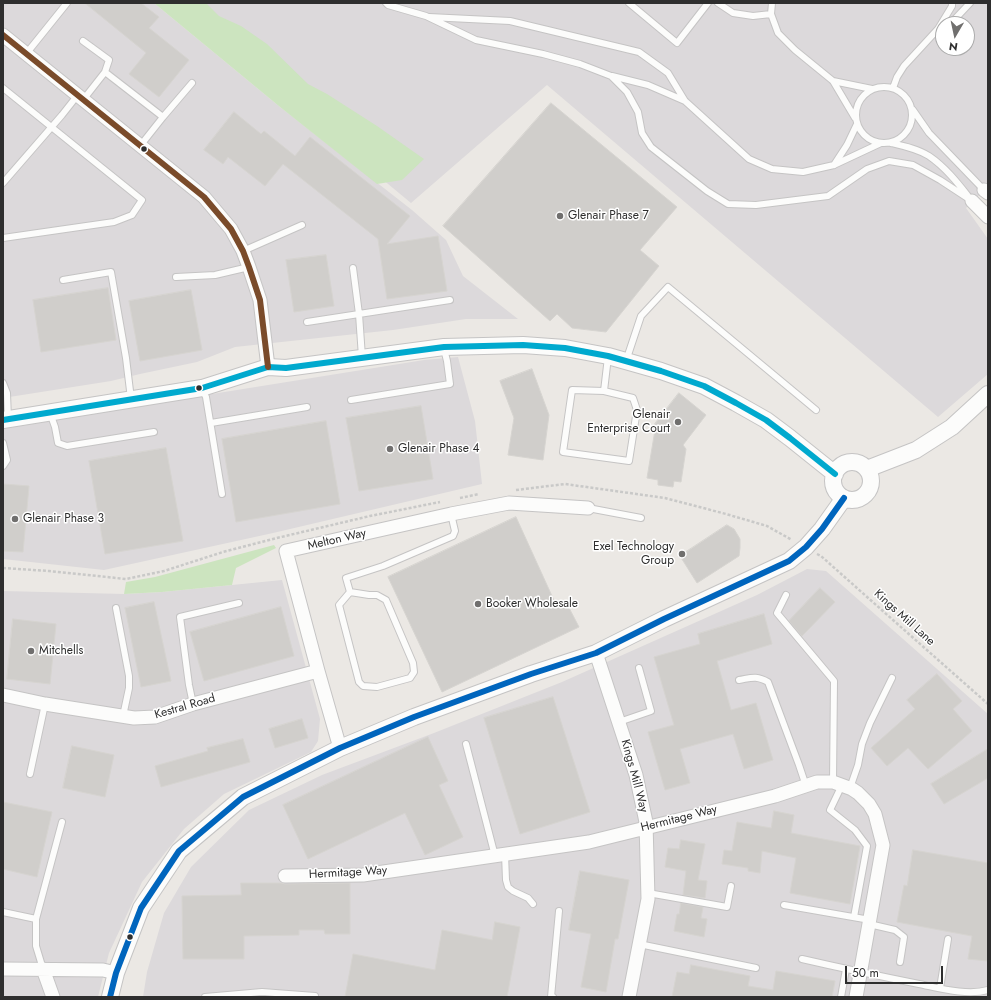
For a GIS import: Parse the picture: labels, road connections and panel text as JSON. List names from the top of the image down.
{
  "streets": {
    "street": [
      "Melton Way",
      "Kestral Road",
      "Kings Mill Way",
      "Hermitage Way"
    ],
    "path": ["Kings Mill Lane"]
  },
  "crossings": [
    ["Melton Way", "Kestral Road"],
    ["Kings Mill Way", "Hermitage Way"]
  ],
  "places": [
    "Glenair Phase 7",
    "Glenair Enterprise Court",
    "Glenair Phase 4",
    "Glenair Phase 3",
    "Exel Technology Group",
    "Booker Wholesale",
    "Mitchells"
  ],
  "scale_bar": "50 m",
  "north": "bottom"
}
